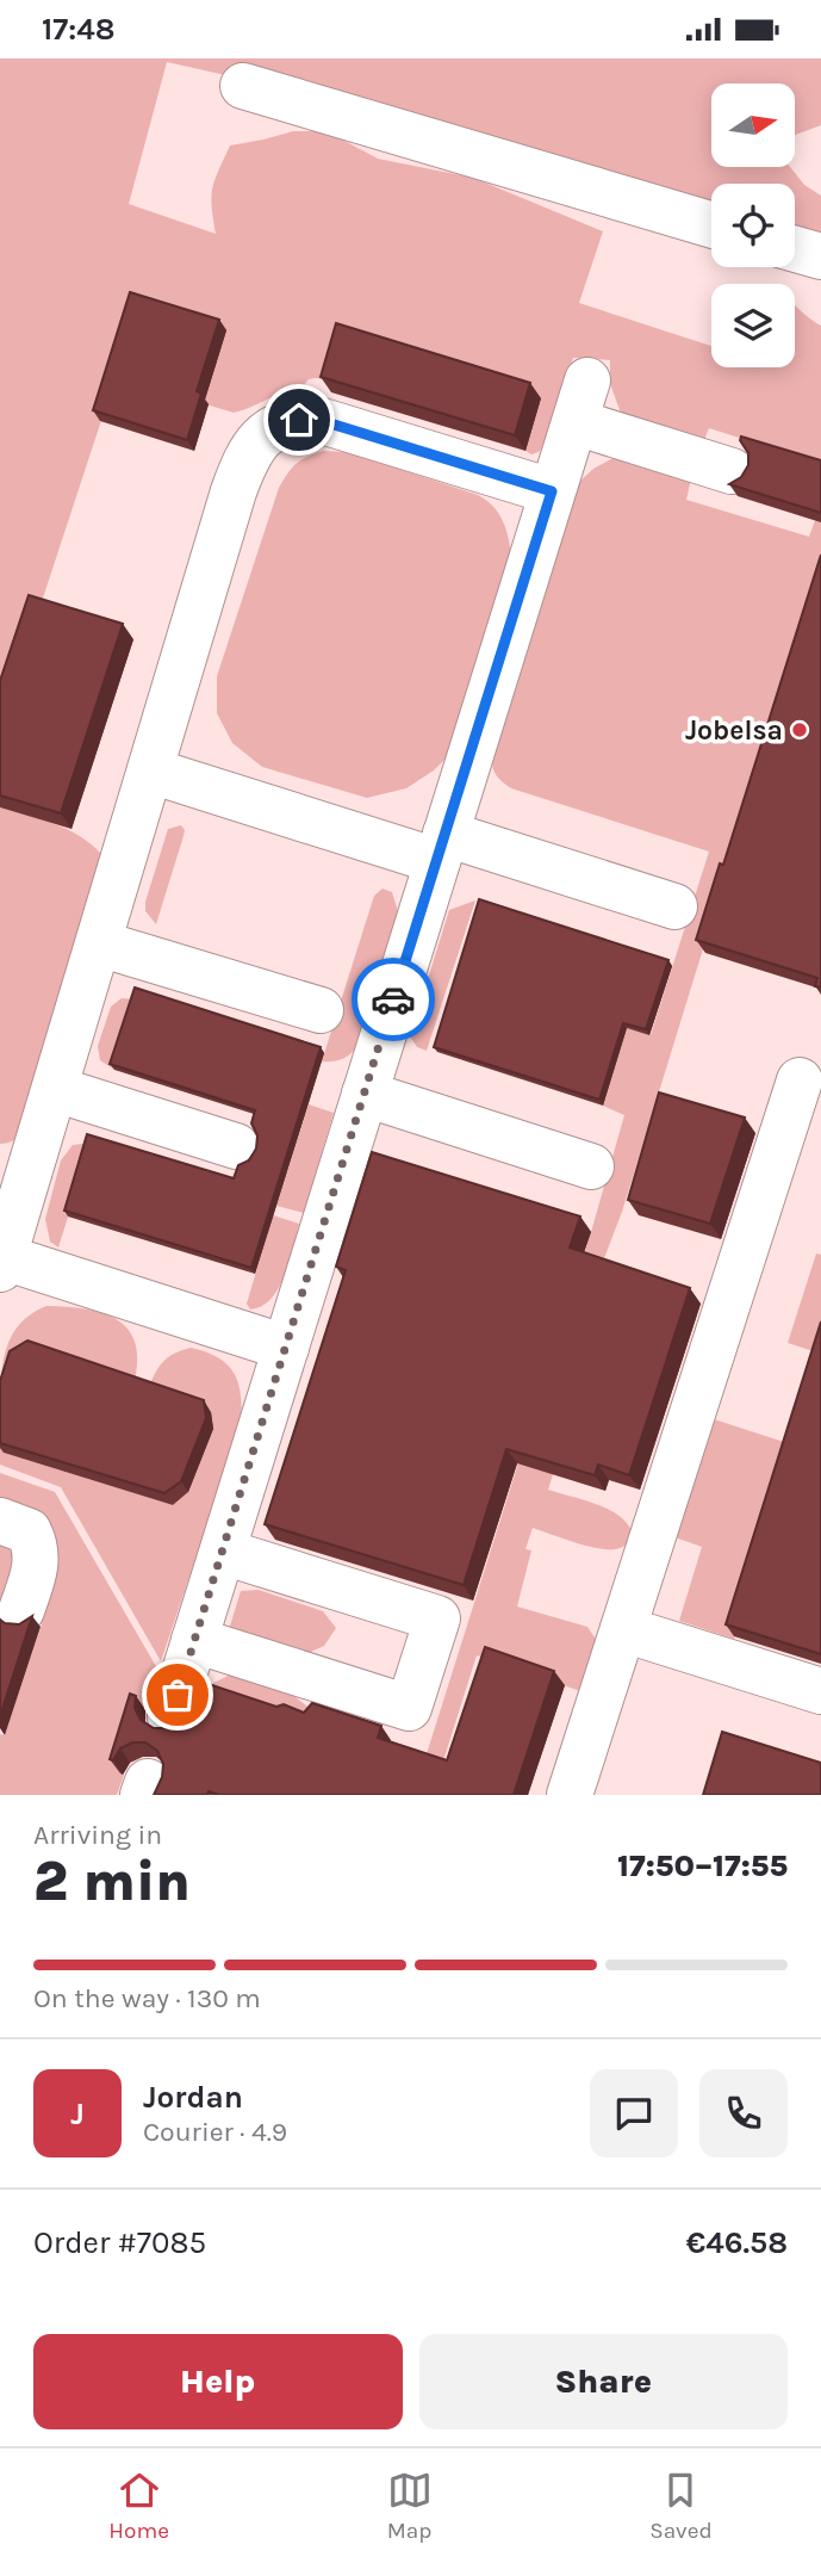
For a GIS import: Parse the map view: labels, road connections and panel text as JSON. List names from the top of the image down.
{
  "places": ["Jobelsa"],
  "north": "right",
  "page": {
    "status": "17:48",
    "heading": ["2 min", "Arriving in", "17:50–17:55"],
    "panel": [
      "Jordan",
      "Courier · 4.9",
      "Order #7085",
      "€46.58"
    ],
    "bar": "On the way · 130 m",
    "round": "J",
    "buttons": ["Help", "Share"],
    "tabs": ["Home", "Map", "Saved"]
  }
}
